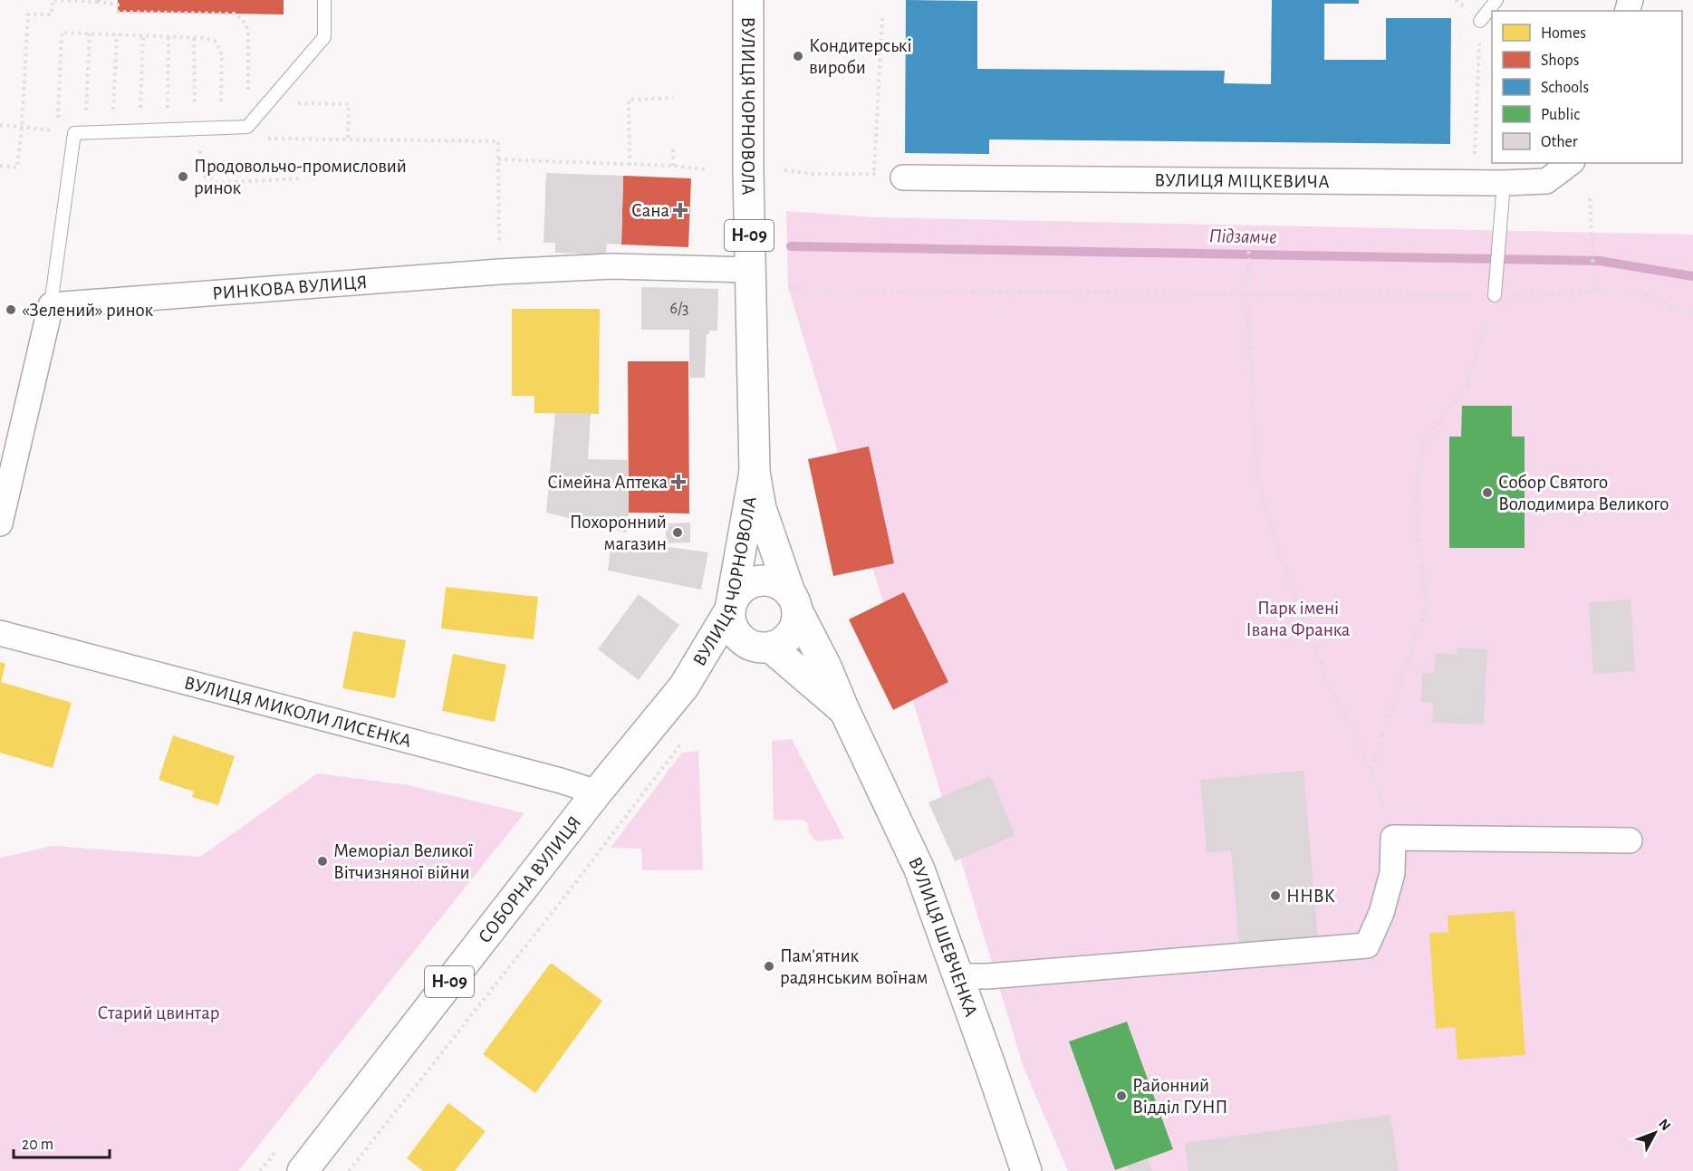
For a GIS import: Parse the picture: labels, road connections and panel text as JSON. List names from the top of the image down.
{
  "streets": {
    "main road": [
      "ВУЛИЦЯ ЧОРНОВОЛА",
      "Н-09",
      "СОБОРНА ВУЛИЦЯ",
      "ВУЛИЦЯ ШЕВЧЕНКА"
    ],
    "street": ["ВУЛИЦЯ МІЦКЕВИЧА", "РИНКОВА ВУЛИЦЯ", "ВУЛИЦЯ МИКОЛИ ЛИСЕНКА"]
  },
  "crossings": [
    ["ВУЛИЦЯ ЧОРНОВОЛА", "Н-09"],
    ["ВУЛИЦЯ ЧОРНОВОЛА", "РИНКОВА ВУЛИЦЯ"],
    ["ВУЛИЦЯ ЧОРНОВОЛА", "ВУЛИЦЯ МИКОЛИ ЛИСЕНКА"],
    ["ВУЛИЦЯ ЧОРНОВОЛА", "СОБОРНА ВУЛИЦЯ"],
    ["ВУЛИЦЯ ЧОРНОВОЛА", "ВУЛИЦЯ ШЕВЧЕНКА"],
    ["Н-09", "ВУЛИЦЯ ШЕВЧЕНКА"],
    ["ВУЛИЦЯ МИКОЛИ ЛИСЕНКА", "СОБОРНА ВУЛИЦЯ"]
  ],
  "water": ["Підзамче"],
  "parks": ["Парк імені Івана Франка", "Старий цвинтар"],
  "places": {
    "other": [
      "Кондитерські вироби",
      "Продовольчо-промисловий ринок",
      "«Зелений» ринок",
      "Собор Святого Володимира Великого",
      "Похоронний магазин",
      "Меморіал Великої Вітчизняної війни",
      "ННВК",
      "Пам'ятник радянським воїнам",
      "Районний Відділ ГУНП"
    ],
    "health": ["Сана", "Сімейна Аптека"]
  },
  "house_numbers": ["6/3"],
  "legend": [
    "Homes",
    "Shops",
    "Schools",
    "Public",
    "Other"
  ],
  "scale_bar": "20 m",
  "north": "top right"
}
